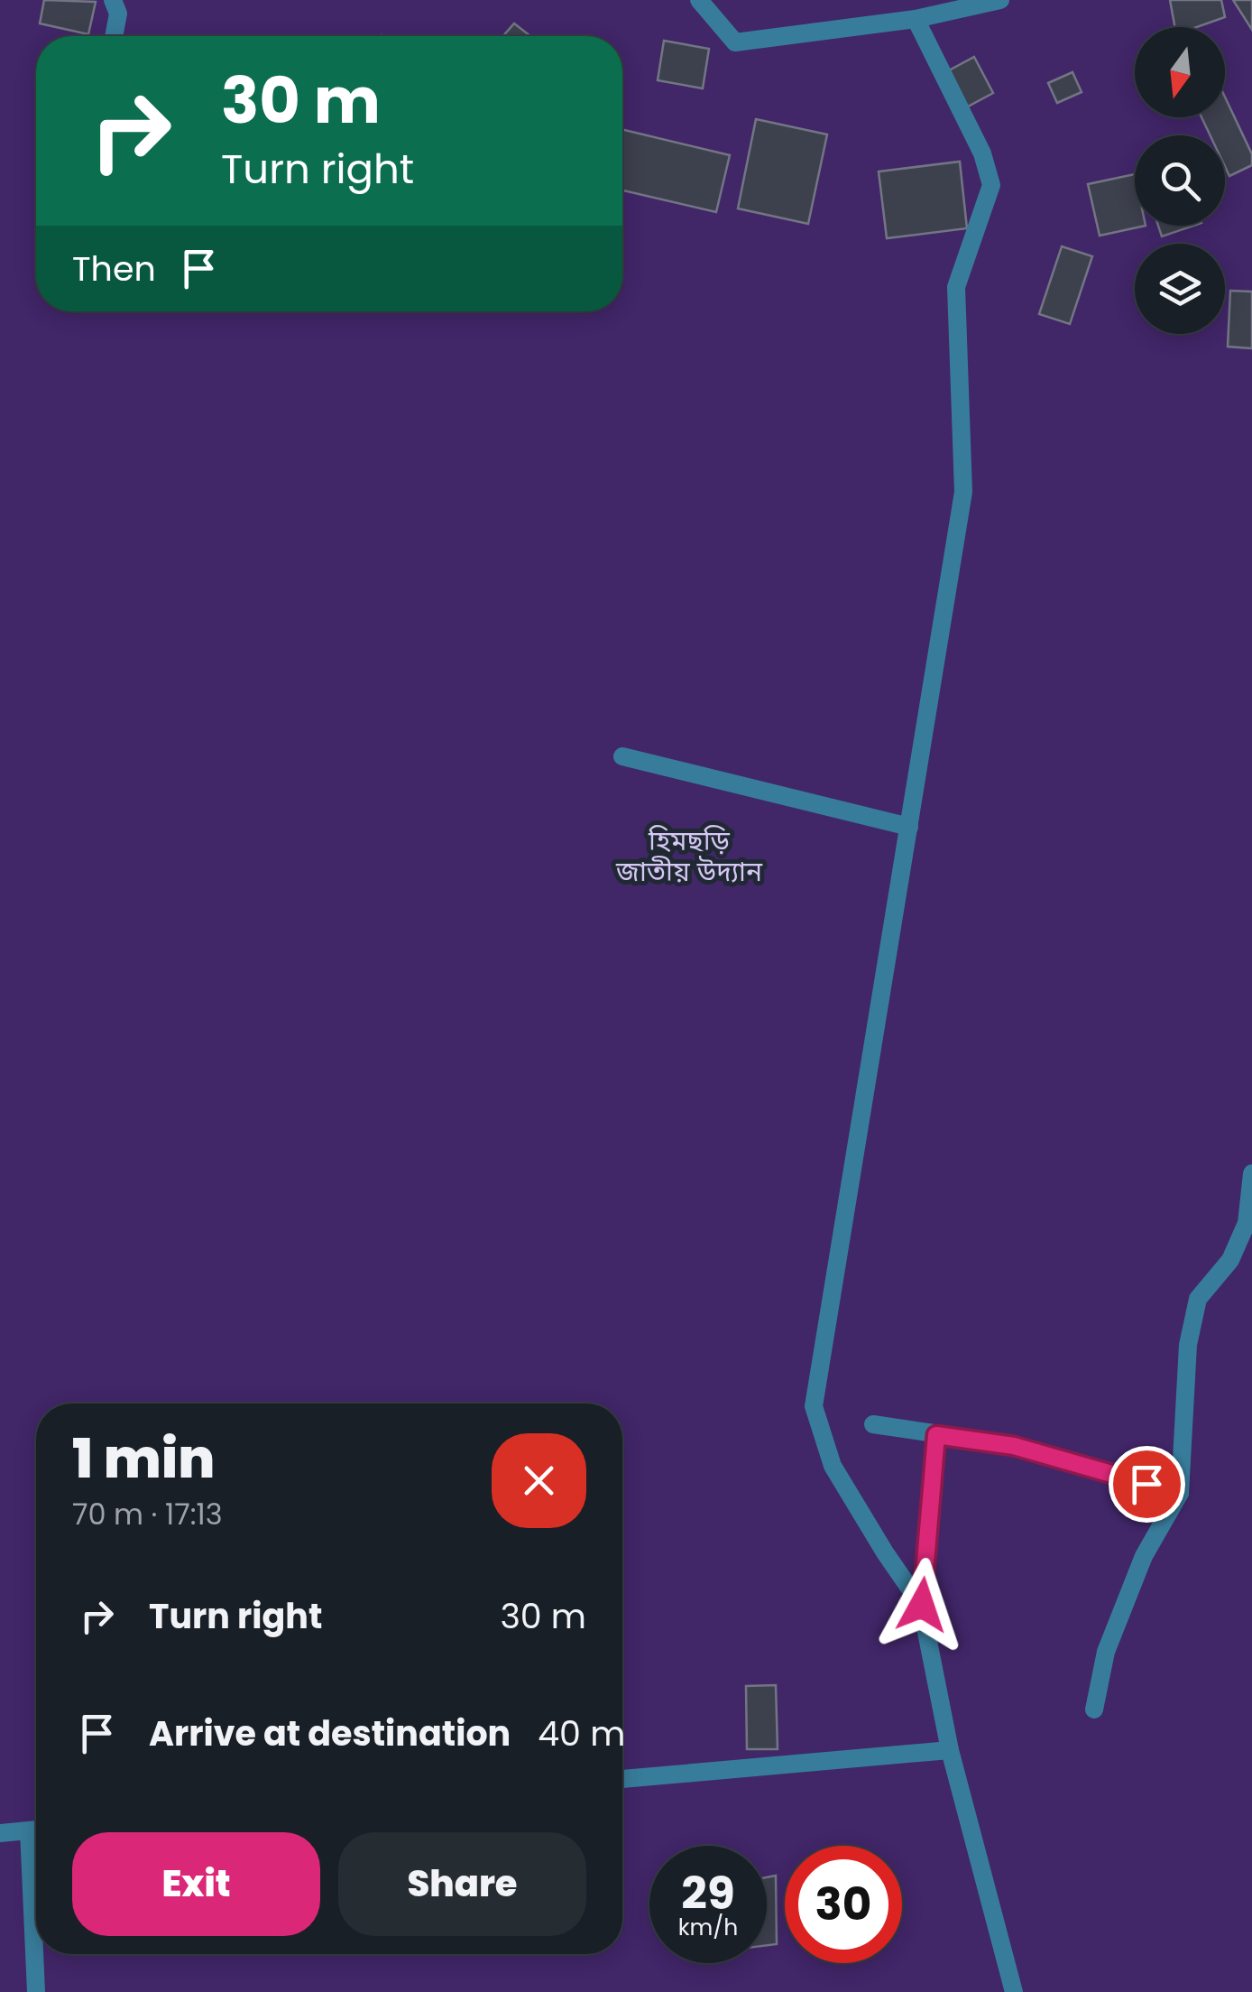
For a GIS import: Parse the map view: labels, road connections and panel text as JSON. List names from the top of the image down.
{
  "parks": ["হিমছড়ি জাতীয় উদ্যান"],
  "north": "bottom",
  "page": {
    "turn": ["30 m", "Turn right"],
    "then": "Then",
    "heading": ["1 min", "70 m · 17:13"],
    "list": [
      {
        "name": "Turn right",
        "value": "30 m"
      },
      {
        "name": "Arrive at destination",
        "value": "40 m"
      }
    ],
    "buttons": ["Exit", "Share"],
    "speed": "29 km/h",
    "limit": "30"
  }
}
